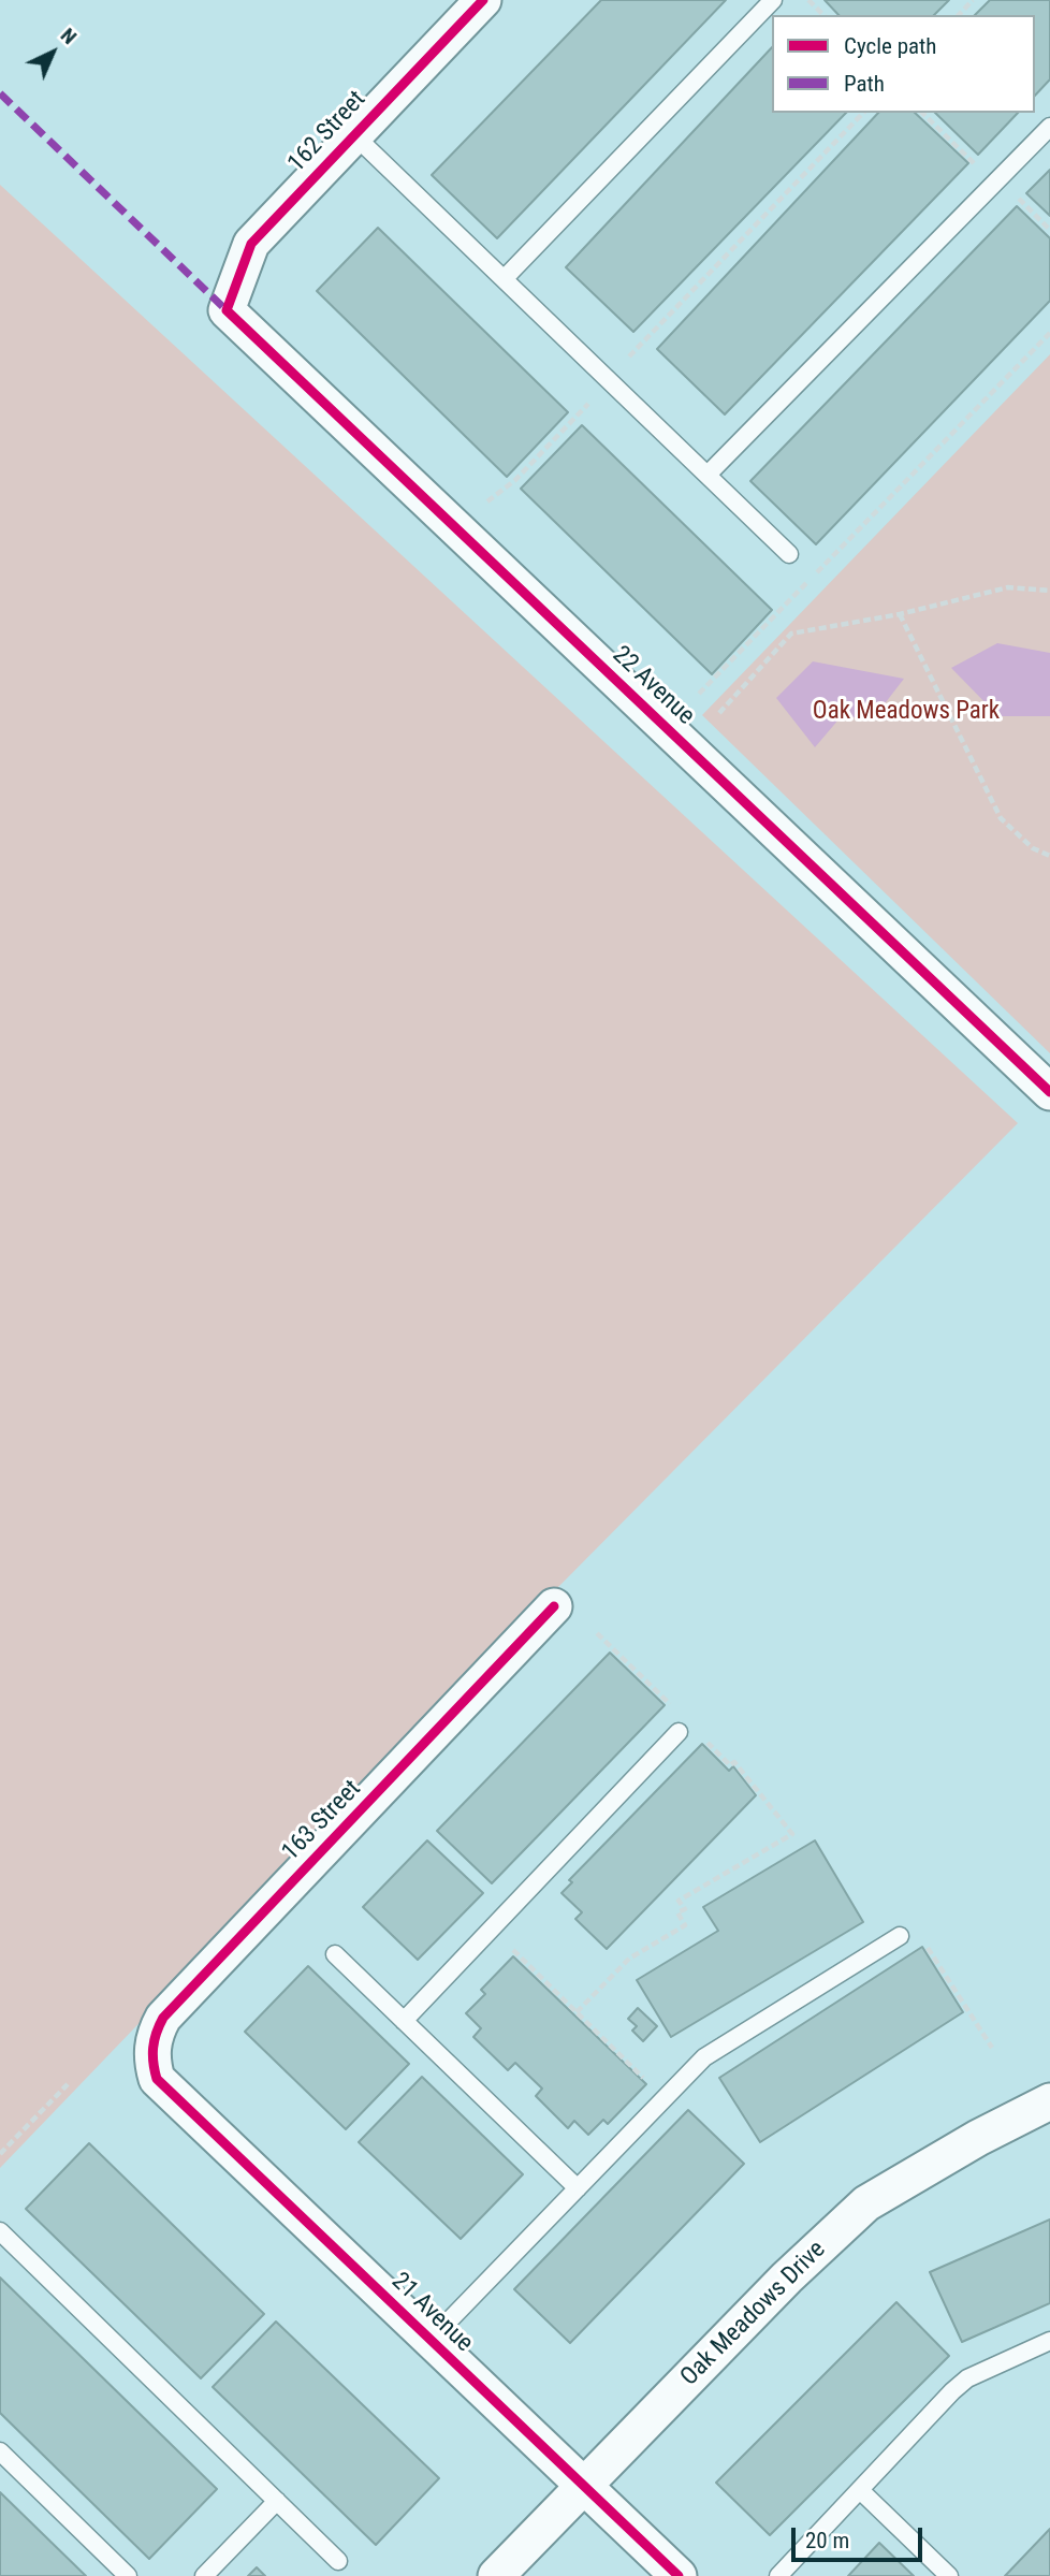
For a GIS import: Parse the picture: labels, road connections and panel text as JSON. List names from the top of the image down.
{
  "streets": {
    "street": [
      "162 Street",
      "22 Avenue",
      "163 Street",
      "21 Avenue",
      "Oak Meadows Drive"
    ]
  },
  "crossings": [
    ["162 Street", "22 Avenue"],
    ["163 Street", "21 Avenue"],
    ["21 Avenue", "Oak Meadows Drive"]
  ],
  "parks": ["Oak Meadows Park"],
  "legend": ["Cycle path", "Path"],
  "scale_bar": "20 m",
  "north": "top right"
}
